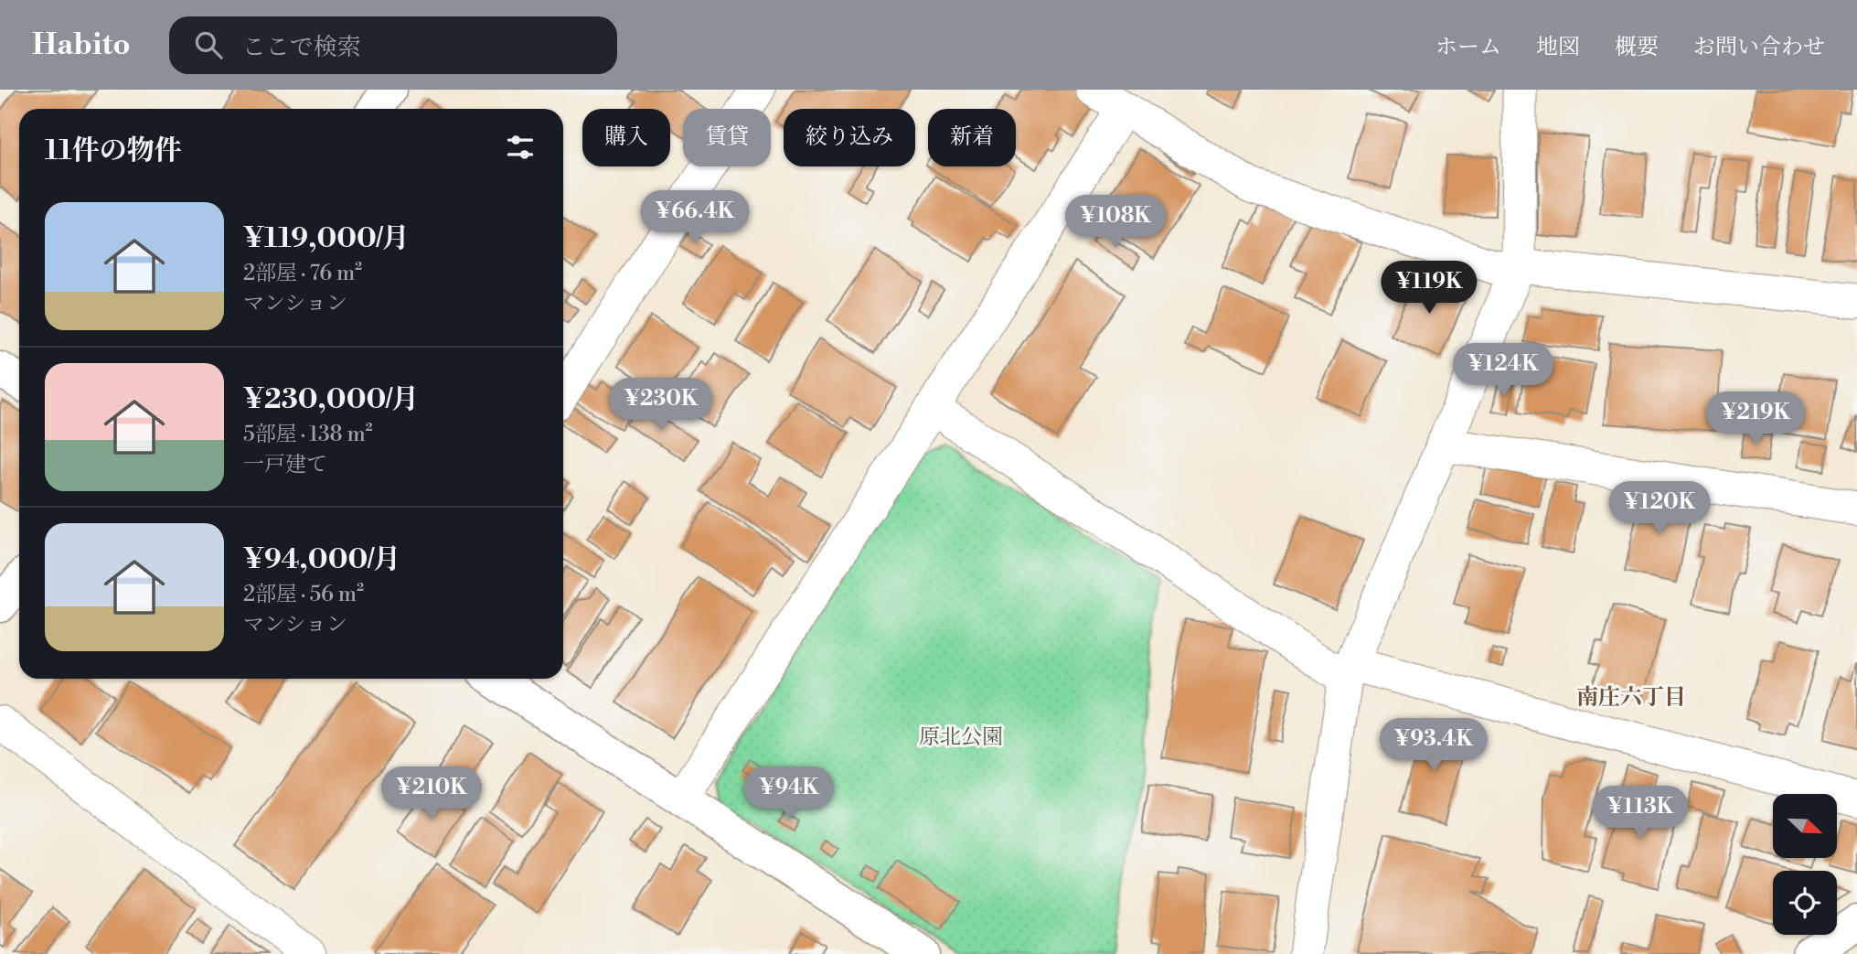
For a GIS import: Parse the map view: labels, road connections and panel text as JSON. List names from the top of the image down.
{
  "districts": ["南庄六丁目"],
  "parks": ["原北公園"],
  "north": "bottom right",
  "page": {
    "header": "Habito",
    "search": "ここで検索",
    "nav": [
      "ホーム",
      "地図",
      "概要",
      "お問い合わせ"
    ],
    "chip": [
      "購入",
      "賃貸",
      "絞り込み",
      "新着"
    ],
    "heading": "11件の物件",
    "list": [
      {
        "name": "¥119,000/月",
        "note": "2部屋 · 76 m² · マンション"
      },
      {
        "name": "¥230,000/月",
        "note": "5部屋 · 138 m² · 一戸建て"
      },
      {
        "name": "¥94,000/月",
        "note": "2部屋 · 56 m² · マンション"
      }
    ],
    "price": [
      "¥66.4K",
      "¥108K",
      "¥119K",
      "¥124K",
      "¥230K",
      "¥219K",
      "¥120K",
      "¥93.4K",
      "¥210K",
      "¥94K",
      "¥113K"
    ]
  }
}
